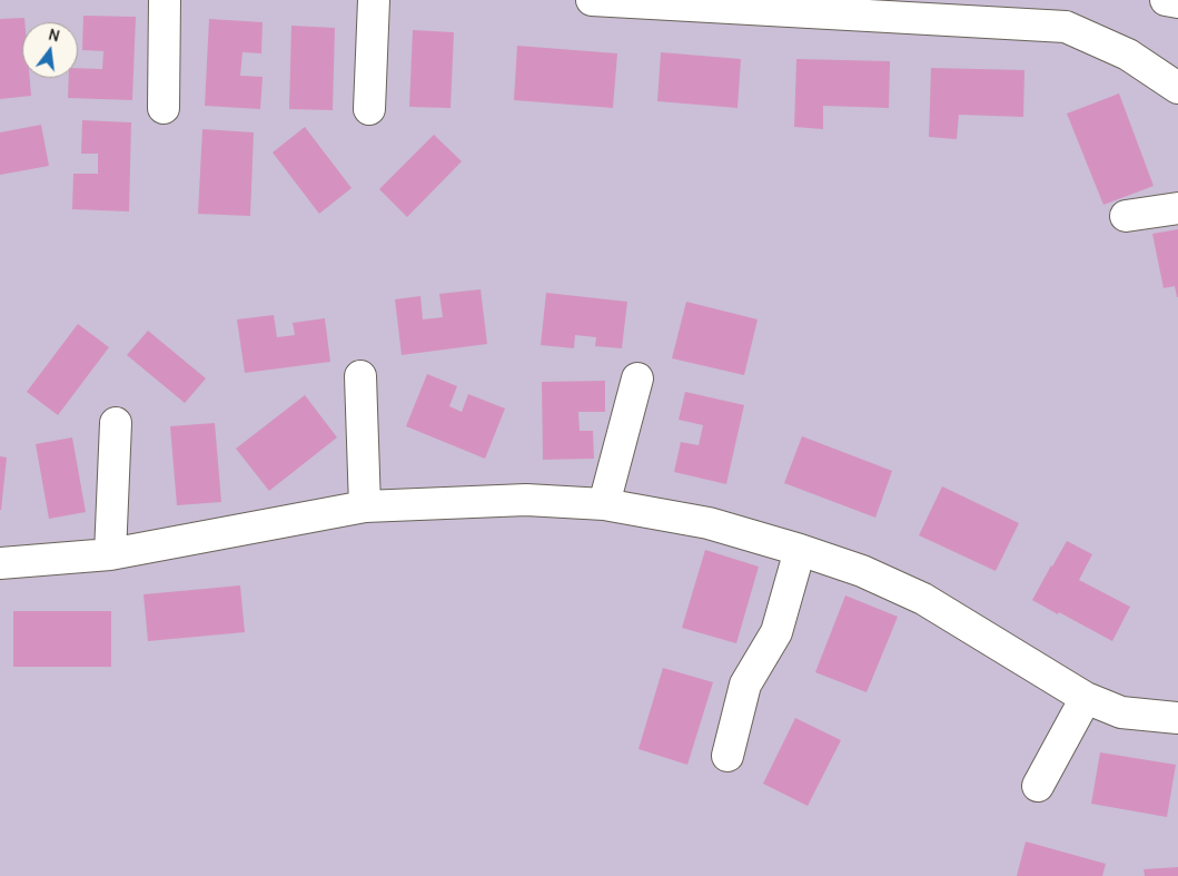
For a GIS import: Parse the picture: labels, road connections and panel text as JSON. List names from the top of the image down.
{
  "north": "top"
}
